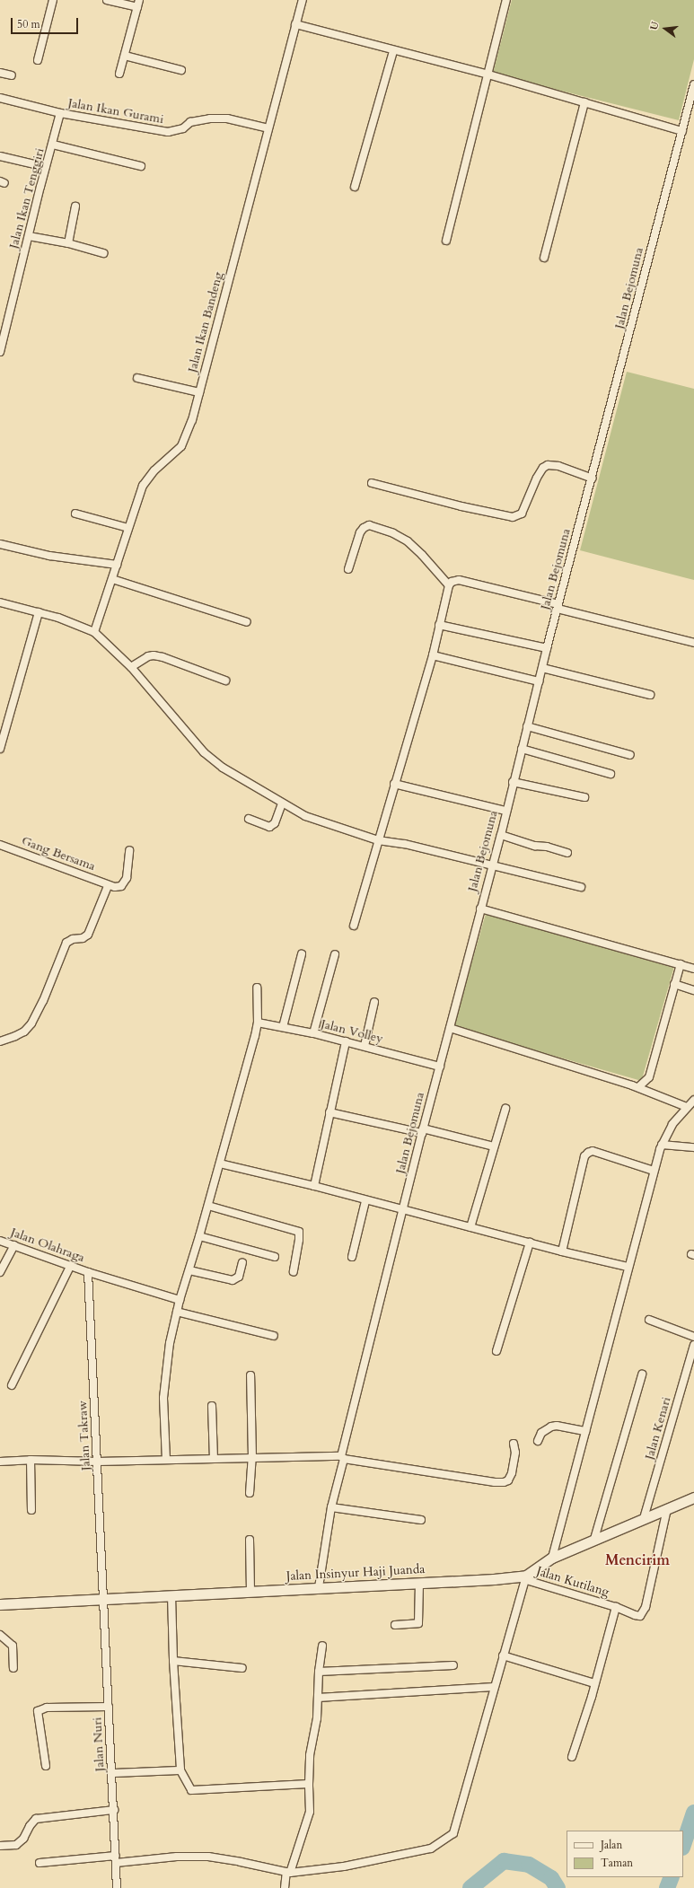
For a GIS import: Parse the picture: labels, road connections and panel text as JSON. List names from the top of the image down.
{
  "streets": {
    "street": [
      "Jalan Ikan Gurami",
      "Jalan Ikan Tenggiri",
      "Jalan Bejomuna",
      "Jalan Ikan Bandeng",
      "Gang Bersama",
      "Jalan Volley",
      "Jalan Olahraga",
      "Jalan Kenari",
      "Jalan Takraw",
      "Jalan Insinyur Haji Juanda",
      "Jalan Kutilang",
      "Jalan Nuri"
    ]
  },
  "crossings": [
    ["Jalan Ikan Gurami", "Jalan Ikan Tenggiri"],
    ["Jalan Ikan Gurami", "Jalan Ikan Bandeng"],
    ["Jalan Bejomuna", "Jalan Volley"],
    ["Jalan Bejomuna", "Jalan Insinyur Haji Juanda"],
    ["Jalan Olahraga", "Jalan Takraw"],
    ["Jalan Kenari", "Jalan Insinyur Haji Juanda"],
    ["Jalan Takraw", "Jalan Insinyur Haji Juanda"],
    ["Jalan Takraw", "Jalan Nuri"],
    ["Jalan Insinyur Haji Juanda", "Jalan Kutilang"],
    ["Jalan Insinyur Haji Juanda", "Jalan Nuri"]
  ],
  "districts": ["Mencirim"],
  "legend": ["Jalan", "Taman"],
  "scale_bar": "50 m",
  "north": "left"
}
